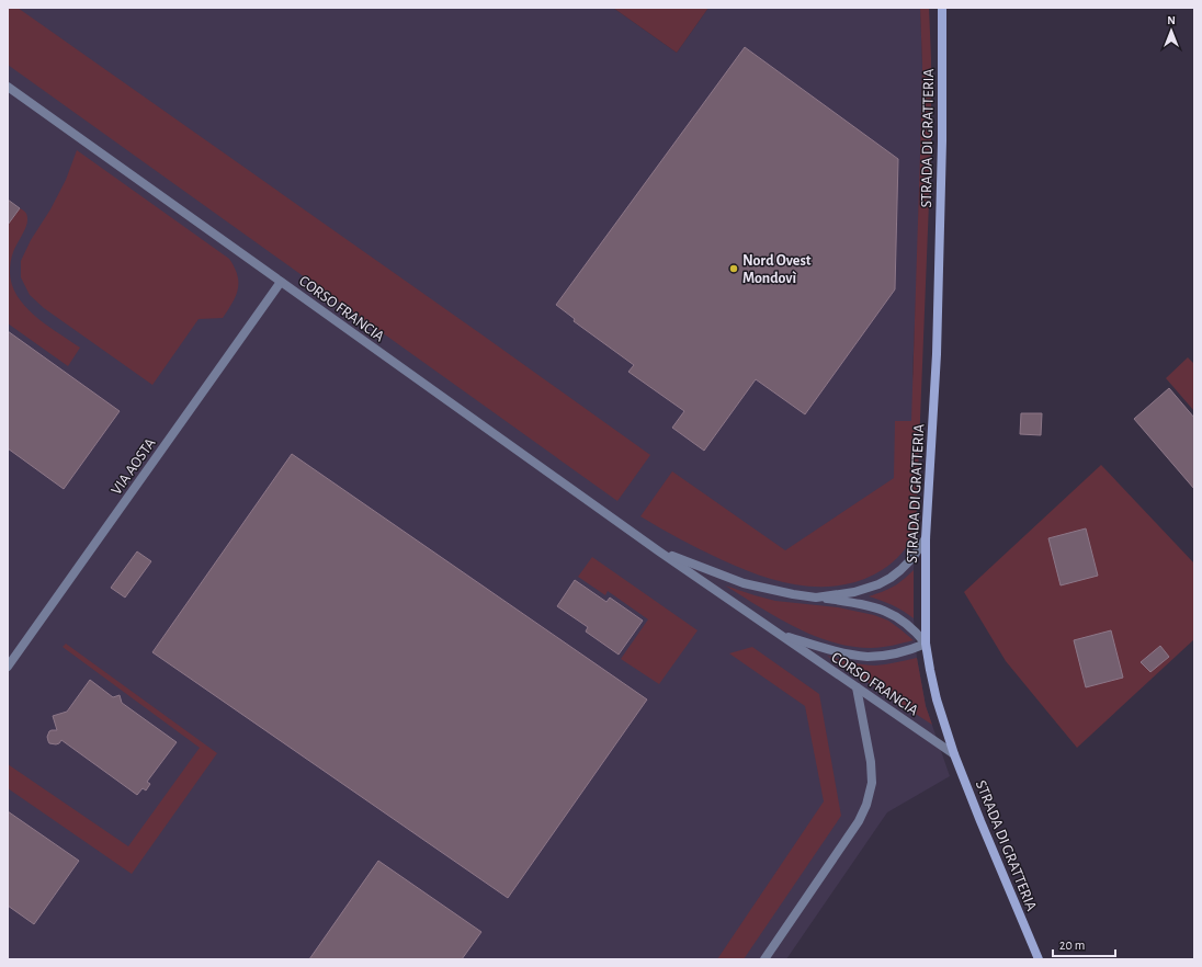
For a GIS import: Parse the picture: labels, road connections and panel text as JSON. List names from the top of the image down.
{
  "streets": {
    "main road": ["STRADA DI GRATTERIA"],
    "street": ["CORSO FRANCIA", "VIA AOSTA"]
  },
  "crossings": [
    ["STRADA DI GRATTERIA", "CORSO FRANCIA"],
    ["CORSO FRANCIA", "VIA AOSTA"]
  ],
  "places": ["Nord Ovest Mondovì"],
  "scale_bar": "20 m",
  "north": "top"
}
